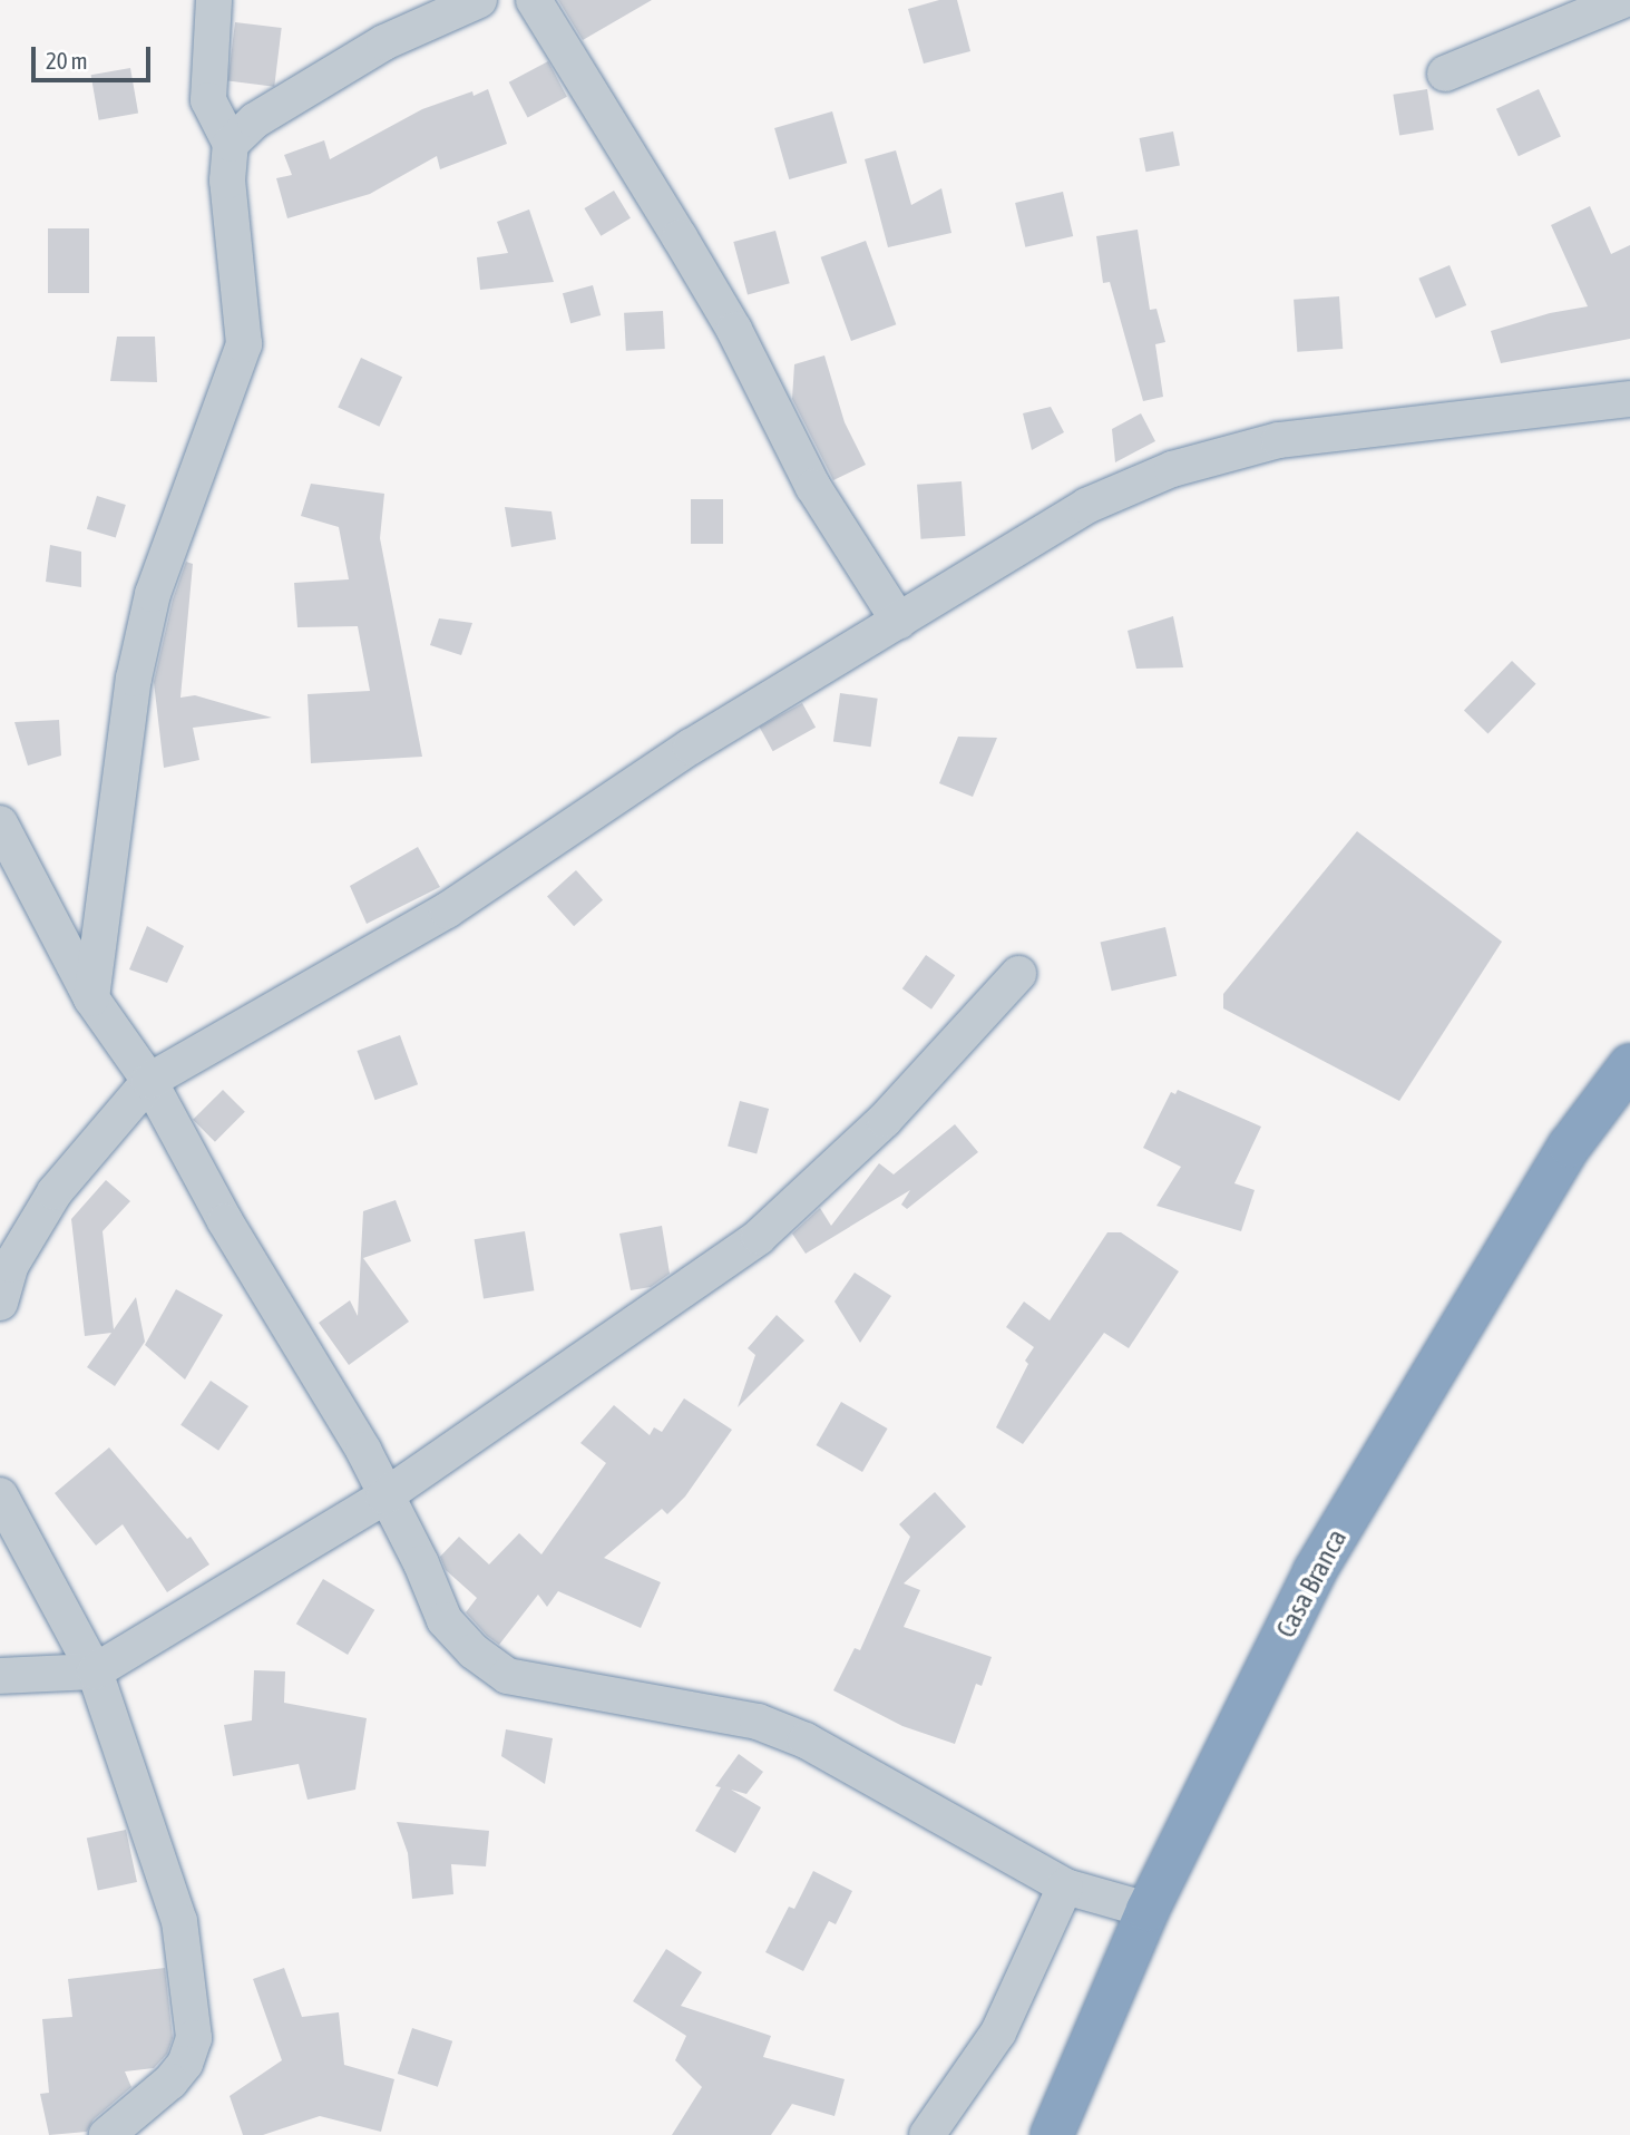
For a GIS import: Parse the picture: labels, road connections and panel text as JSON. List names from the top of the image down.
{
  "streets": {
    "highway": ["Casa Branca"]
  },
  "scale_bar": "20 m"
}
